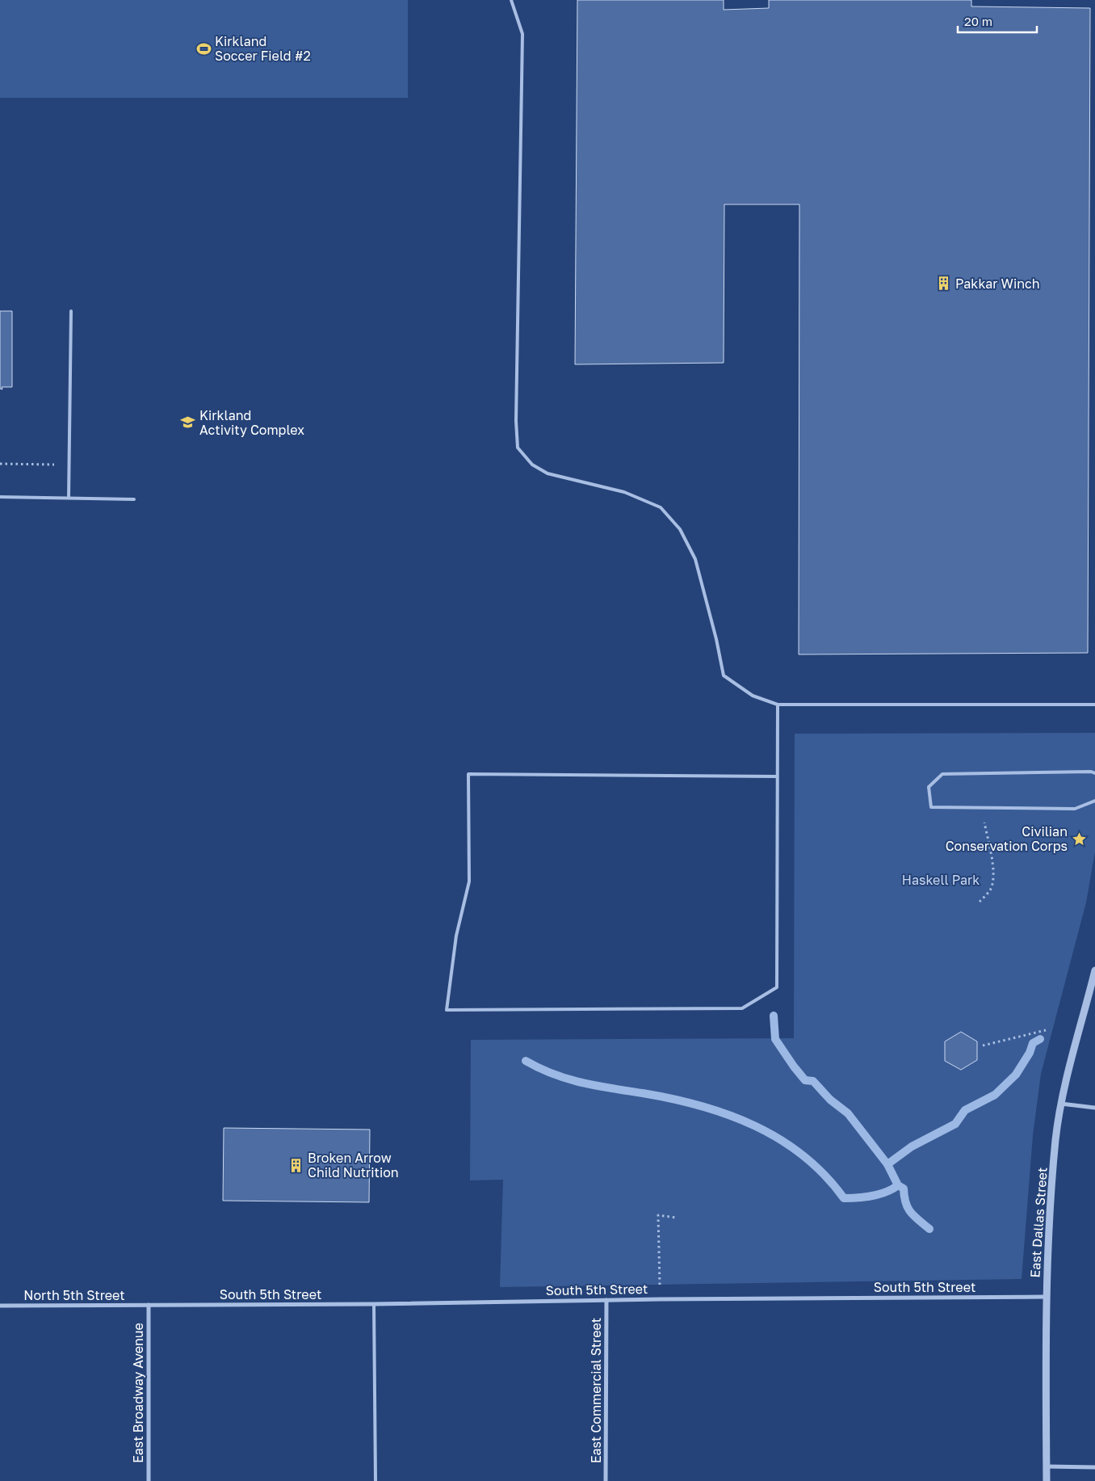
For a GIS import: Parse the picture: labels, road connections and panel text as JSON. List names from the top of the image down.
{
  "streets": {
    "street": [
      "East Dallas Street",
      "South 5th Street",
      "North 5th Street",
      "East Commercial Street",
      "East Broadway Avenue"
    ]
  },
  "crossings": [
    ["East Dallas Street", "South 5th Street"],
    ["South 5th Street", "North 5th Street"],
    ["South 5th Street", "East Commercial Street"],
    ["South 5th Street", "East Broadway Avenue"],
    ["North 5th Street", "East Broadway Avenue"]
  ],
  "parks": ["Haskell Park"],
  "places": {
    "sports": ["Kirkland Soccer Field #2"],
    "building": ["Pakkar Winch", "Broken Arrow Child Nutrition"],
    "school or university": ["Kirkland Activity Complex"],
    "place": ["Civilian Conservation Corps"]
  },
  "scale_bar": "20 m"
}
